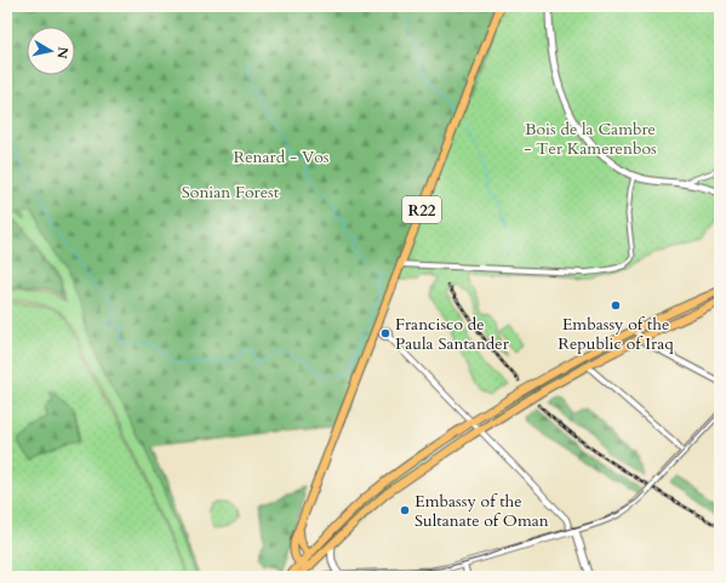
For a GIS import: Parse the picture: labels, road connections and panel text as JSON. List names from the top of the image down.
{
  "streets": {
    "main road": ["R22"]
  },
  "parks": ["Bois de la Cambre - Ter Kamerenbos", "Renard - Vos", "Sonian Forest"],
  "places": ["Embassy of the Republic of Iraq", "Francisco de Paula Santander", "Embassy of the Sultanate of Oman"],
  "north": "right"
}
